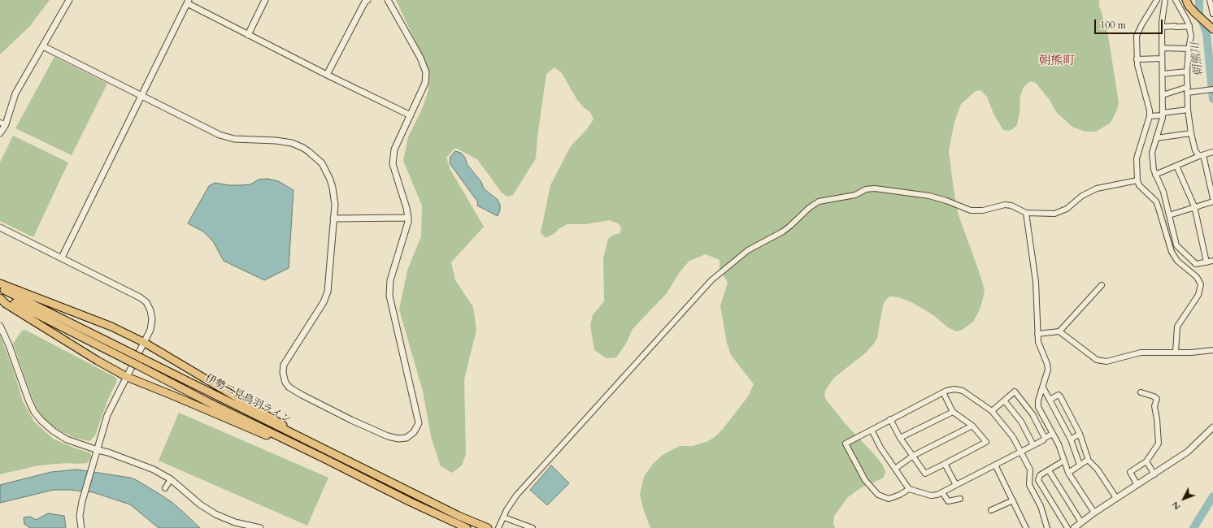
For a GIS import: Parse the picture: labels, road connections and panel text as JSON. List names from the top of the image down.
{
  "streets": {
    "main road": ["伊勢二見鳥羽ライン"]
  },
  "districts": ["朝熊町"],
  "water": ["朝熊川"],
  "scale_bar": "100 m",
  "north": "bottom left"
}
